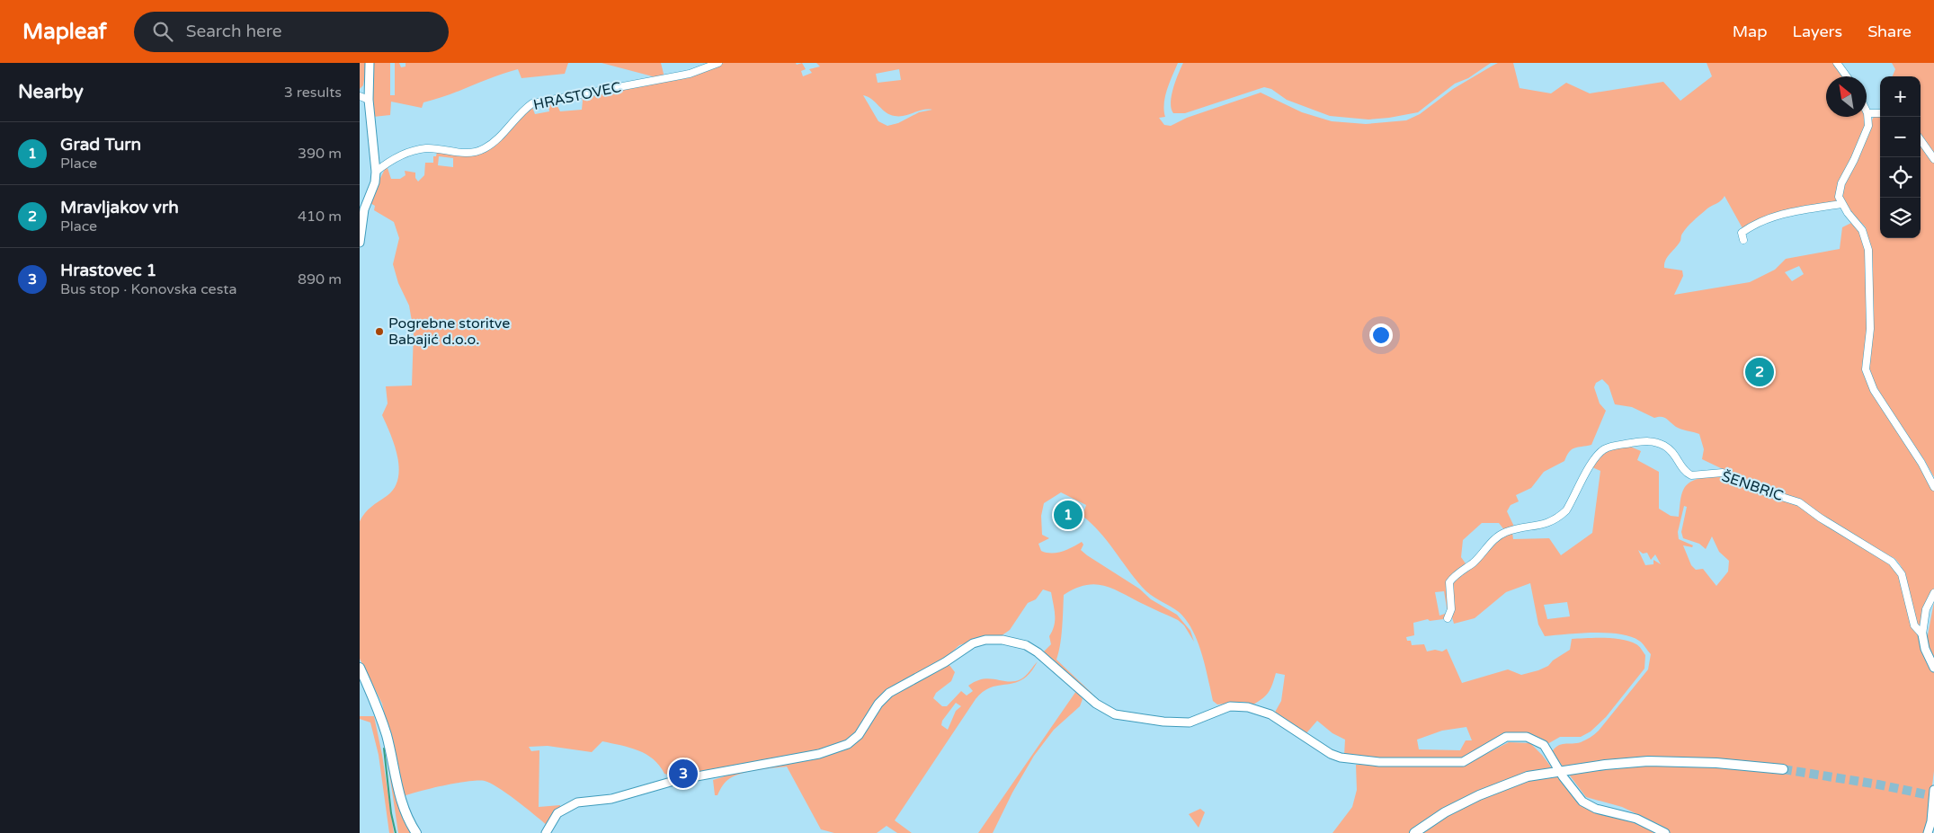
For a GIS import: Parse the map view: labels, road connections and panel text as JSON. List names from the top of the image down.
{
  "streets": {
    "street": ["HRASTOVEC", "ŠENBRIC"]
  },
  "places": ["Pogrebne storitve Babajić d.o.o."],
  "north": "top left",
  "page": {
    "header": "Mapleaf",
    "search": "Search here",
    "nav": ["Map", "Layers", "Share"],
    "heading": ["Nearby", "3 results"],
    "map_buttons": ["+", "−"],
    "list": [
      {
        "mark": "1",
        "name": "Grad Turn",
        "note": "Place",
        "value": "390 m"
      },
      {
        "mark": "2",
        "name": "Mravljakov vrh",
        "note": "Place",
        "value": "410 m"
      },
      {
        "mark": "3",
        "name": "Hrastovec 1",
        "note": "Bus stop · Konovska cesta",
        "value": "890 m"
      }
    ],
    "pins": ["2", "1", "3"]
  }
}
